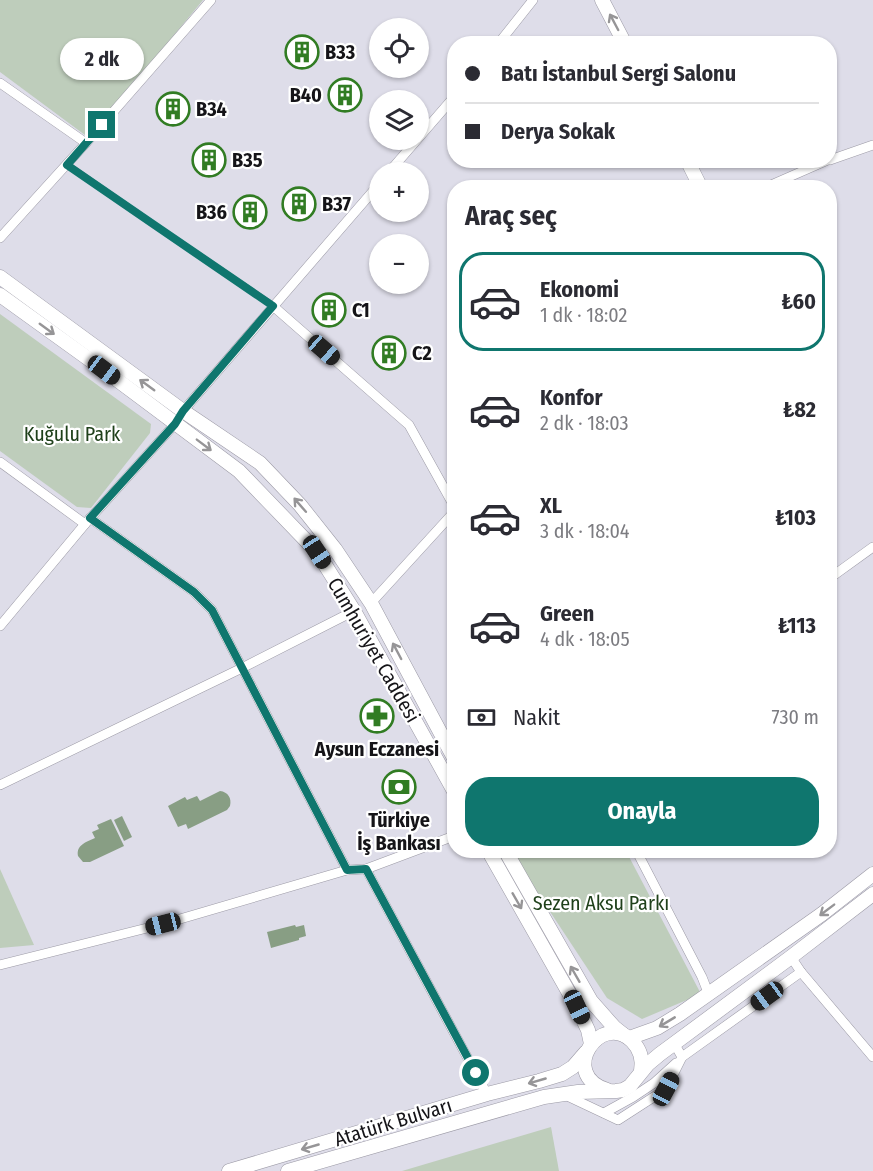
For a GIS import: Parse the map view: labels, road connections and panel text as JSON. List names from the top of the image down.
{
  "streets": {
    "main road": ["Cumhuriyet Caddesi", "Atatürk Bulvarı"]
  },
  "parks": ["Kuğulu Park", "Sezen Aksu Parkı"],
  "places": {
    "building": [
      "B33",
      "B40",
      "B34",
      "B35",
      "B37",
      "B36",
      "C1",
      "C2"
    ],
    "pharmacy": ["Aysun Eczanesi"],
    "bank": ["Türkiye İş Bankası"]
  },
  "page": {
    "map_buttons": ["+", "−"],
    "banner": ["Batı İstanbul Sergi Salonu", "Derya Sokak"],
    "bubble": "2 dk",
    "heading": "Araç seç",
    "list": [
      {
        "name": "Ekonomi",
        "note": "1 dk · 18:02",
        "value": "₺60"
      },
      {
        "name": "Konfor",
        "note": "2 dk · 18:03",
        "value": "₺82"
      },
      {
        "name": "XL",
        "note": "3 dk · 18:04",
        "value": "₺103"
      },
      {
        "name": "Green",
        "note": "4 dk · 18:05",
        "value": "₺113"
      }
    ],
    "pay": ["Nakit", "730 m"],
    "buttons": "Onayla"
  }
}
